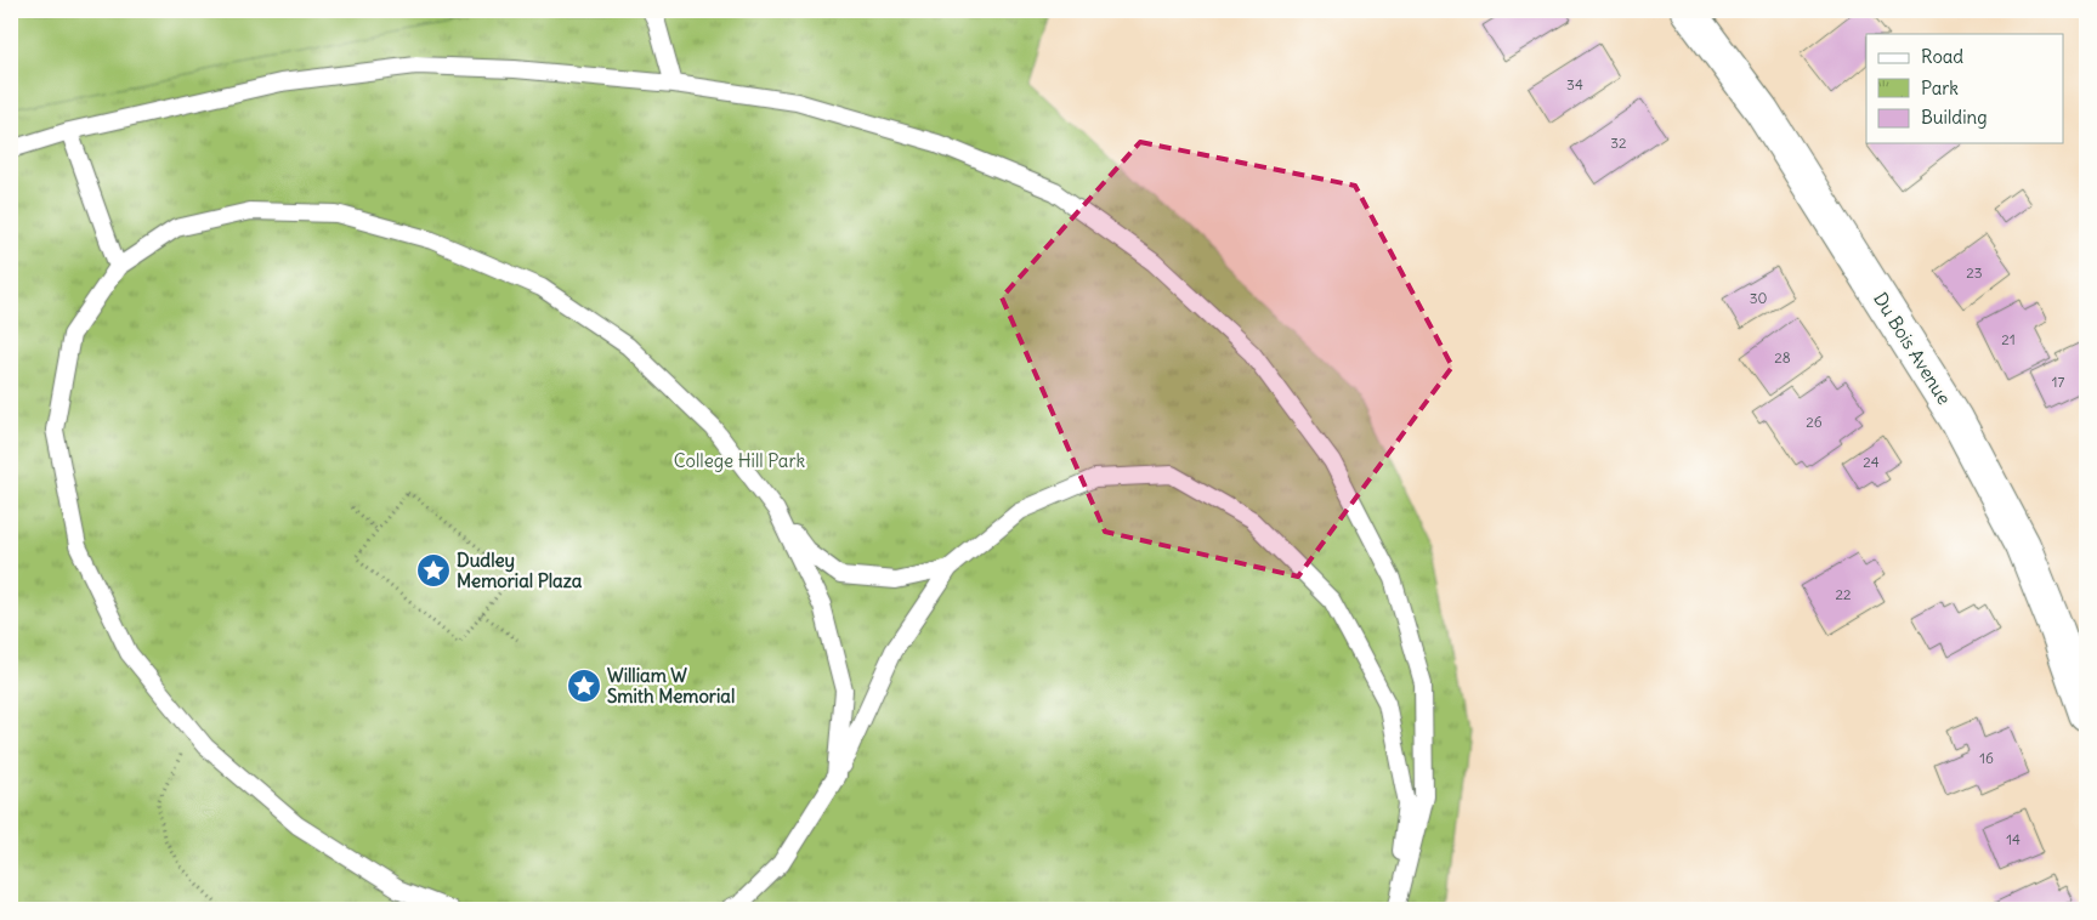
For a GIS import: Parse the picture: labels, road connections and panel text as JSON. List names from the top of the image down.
{
  "streets": {
    "street": ["Du Bois Avenue"]
  },
  "parks": ["College Hill Park"],
  "places": {
    "place": ["Dudley Memorial Plaza", "William W Smith Memorial"]
  },
  "house_numbers": [
    "34",
    "32",
    "23",
    "30",
    "21",
    "28",
    "17",
    "26",
    "24",
    "22",
    "16",
    "14"
  ],
  "legend": ["Road", "Park", "Building"]
}
